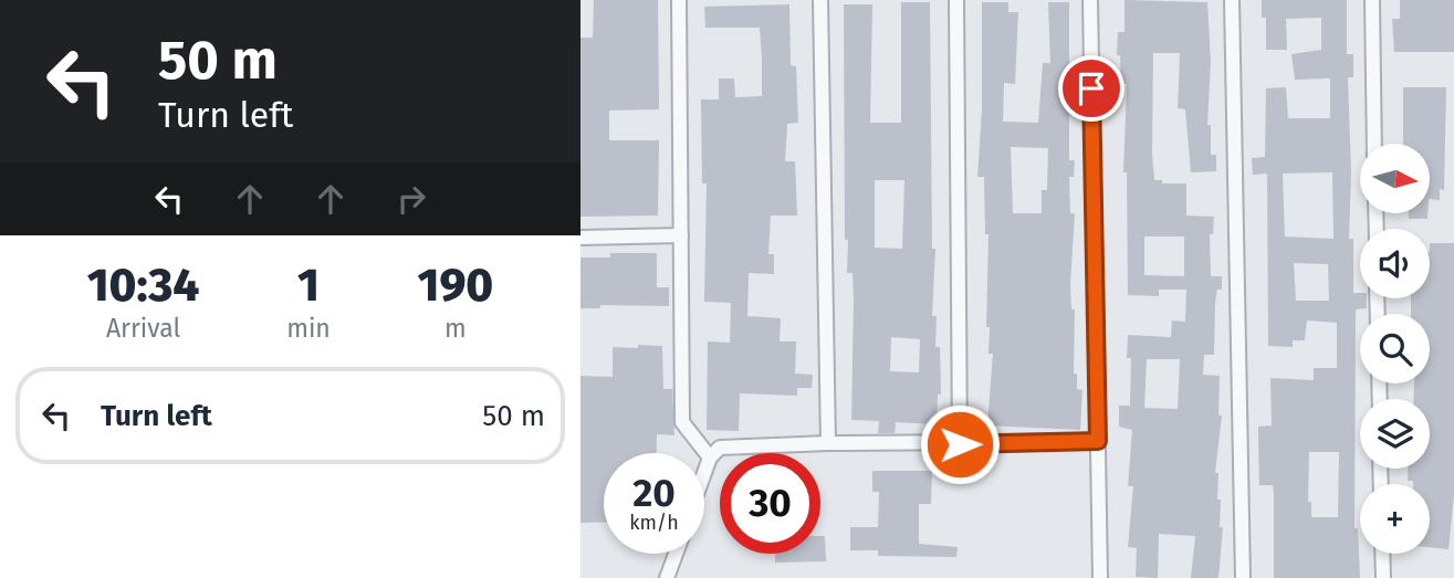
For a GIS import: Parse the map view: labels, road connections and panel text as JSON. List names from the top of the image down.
{
  "north": "right",
  "page": {
    "turn": ["50 m", "Turn left"],
    "map_buttons": "+",
    "eta": [
      "10:34",
      "Arrival",
      "1",
      "min",
      "190",
      "m"
    ],
    "list": [
      {
        "name": "Turn left",
        "value": "50 m"
      }
    ],
    "speed": "20 km/h",
    "limit": "30"
  }
}
